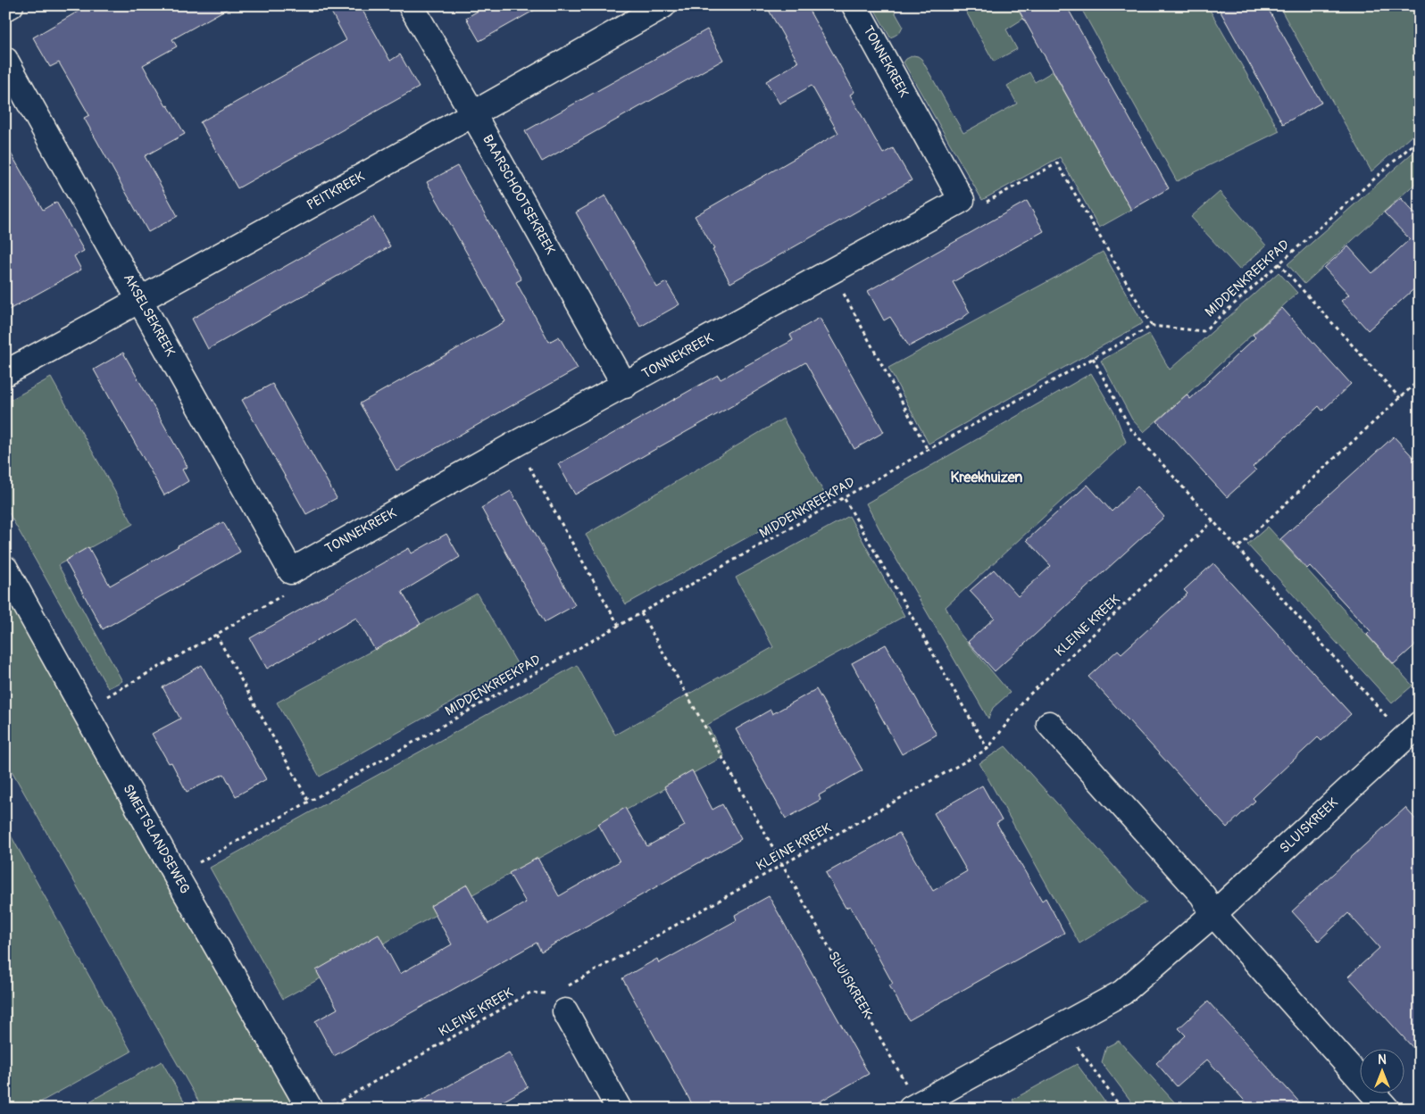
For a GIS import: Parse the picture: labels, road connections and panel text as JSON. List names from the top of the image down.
{
  "streets": {
    "street": [
      "TONNEKREEK",
      "PEITKREEK",
      "BAARSCHOOTSEKREEK",
      "AKSELSEKREEK",
      "SLUISKREEK",
      "SMEETSLANDSEWEG"
    ],
    "path": ["MIDDENKREEKPAD", "KLEINE KREEK"]
  },
  "crossings": [
    ["TONNEKREEK", "BAARSCHOOTSEKREEK"],
    ["TONNEKREEK", "AKSELSEKREEK"],
    ["PEITKREEK", "BAARSCHOOTSEKREEK"],
    ["PEITKREEK", "AKSELSEKREEK"],
    ["MIDDENKREEKPAD", "SLUISKREEK"],
    ["MIDDENKREEKPAD", "SMEETSLANDSEWEG"],
    ["KLEINE KREEK", "SLUISKREEK"]
  ],
  "districts": ["Kreekhuizen"],
  "north": "top"
}
